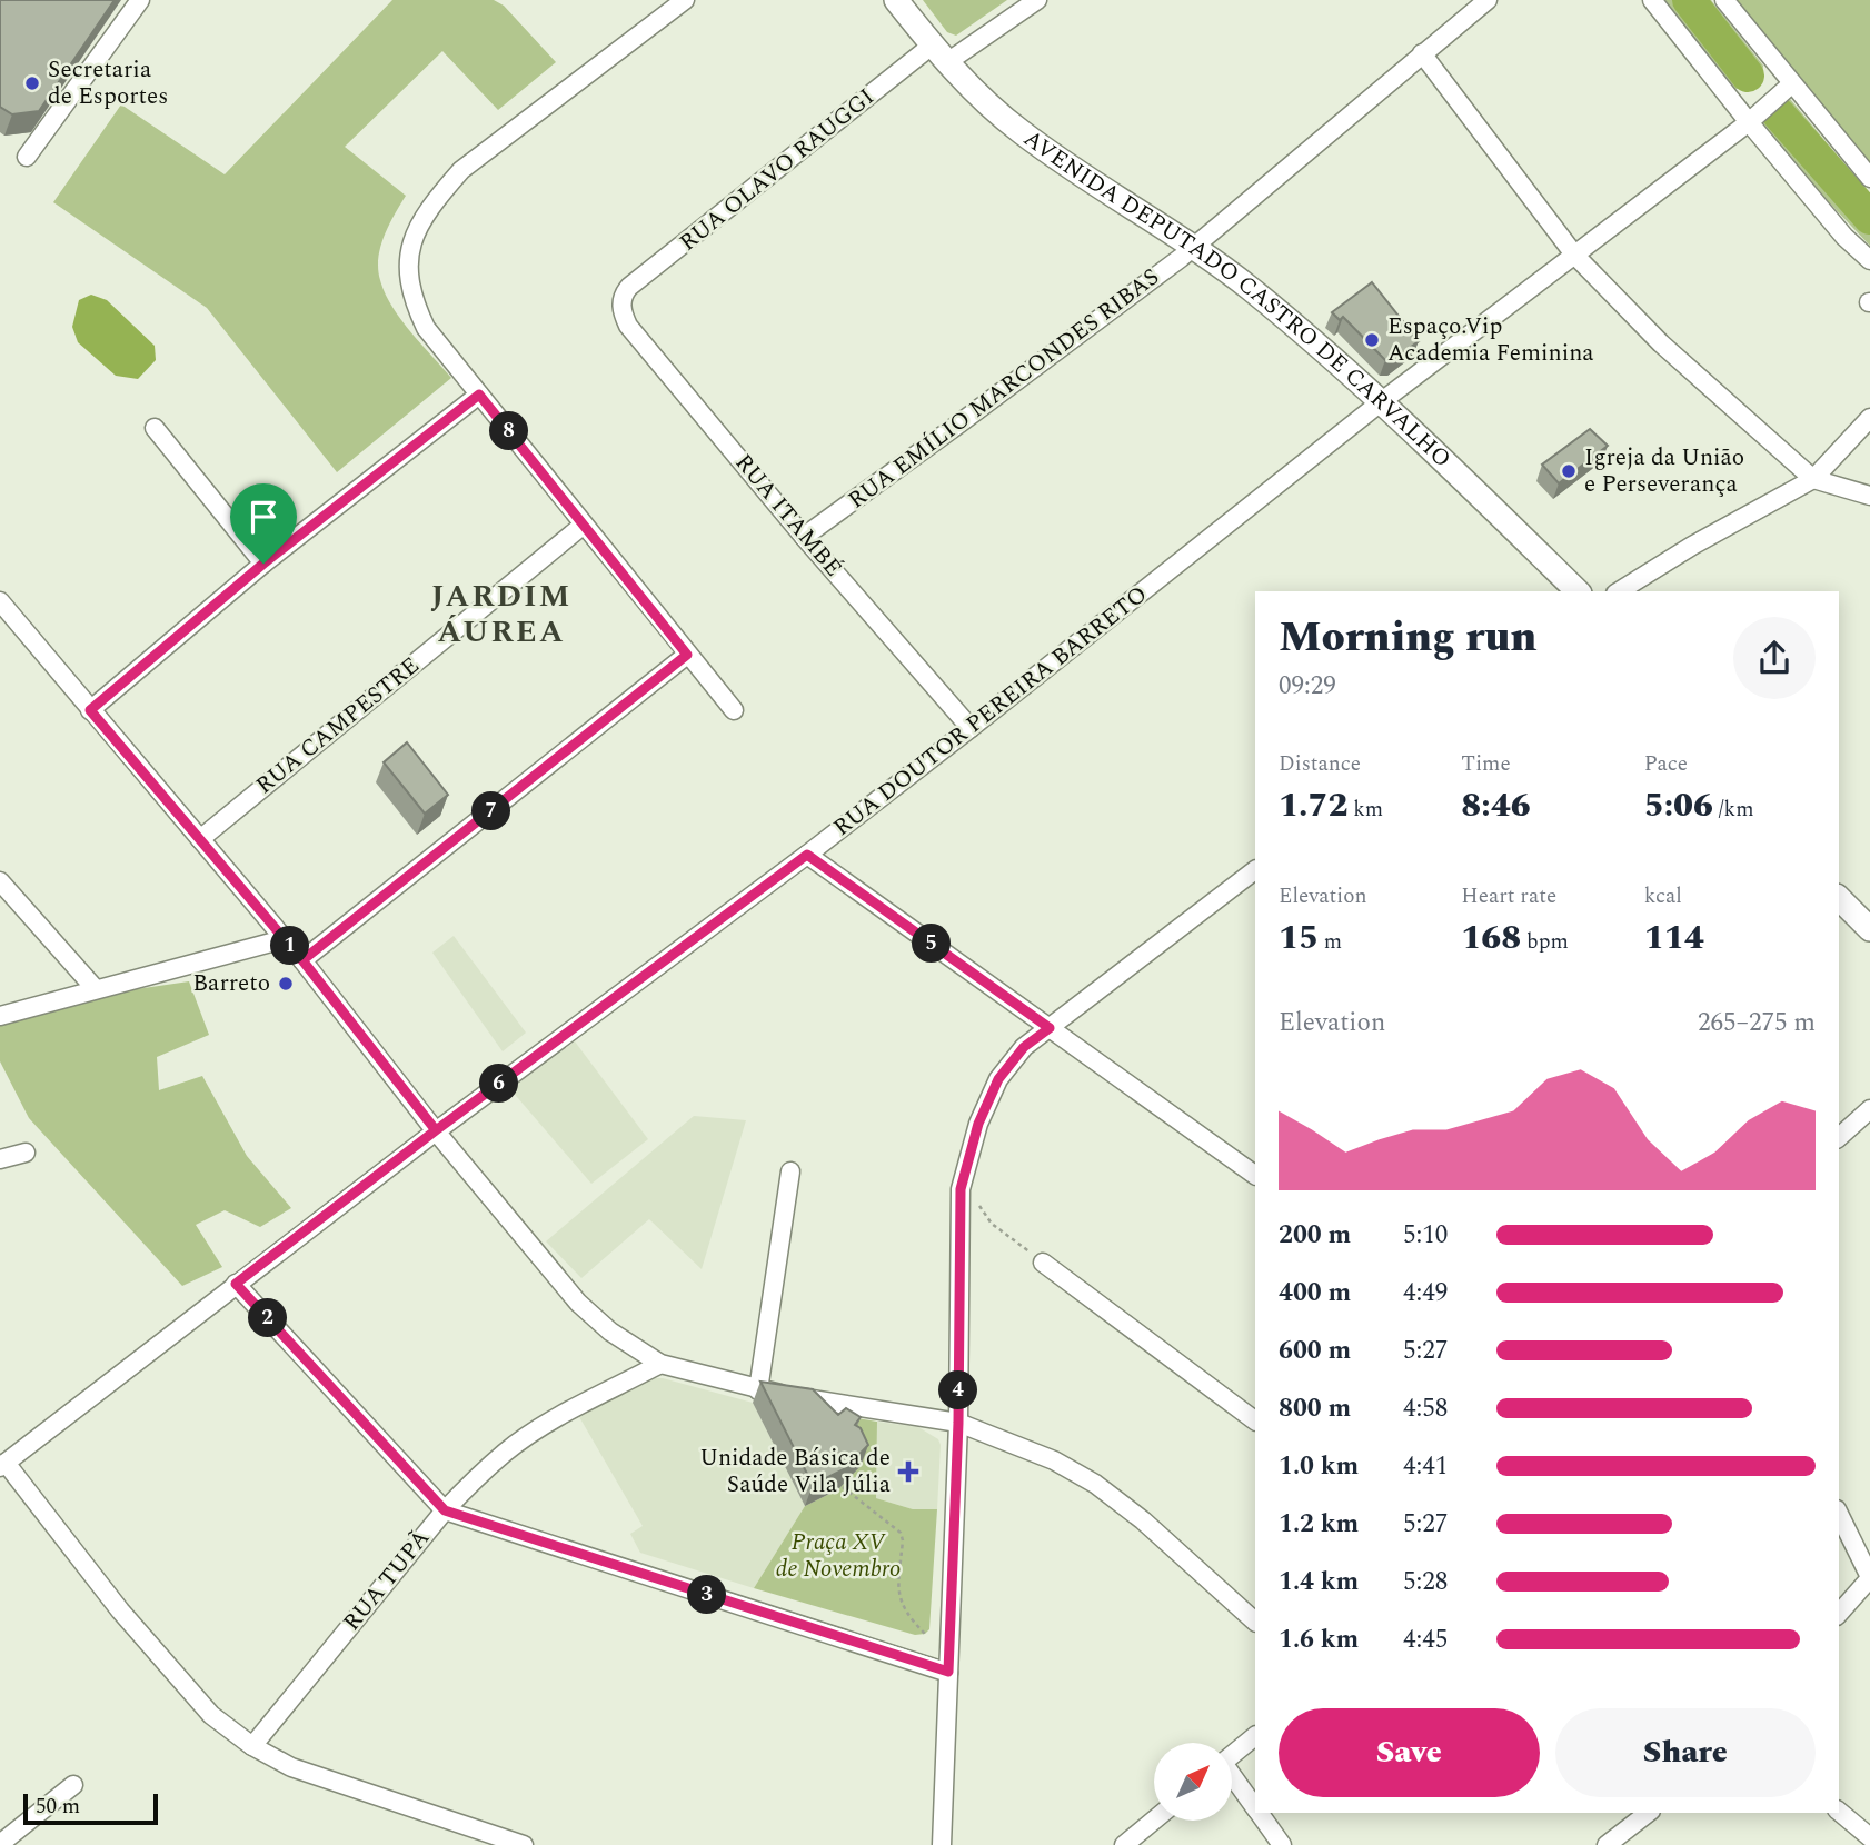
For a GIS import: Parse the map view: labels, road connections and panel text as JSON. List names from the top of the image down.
{
  "streets": {
    "main road": ["AVENIDA DEPUTADO CASTRO DE CARVALHO"],
    "street": [
      "RUA OLAVO RAUGGI",
      "RUA EMÍLIO MARCONDES RIBAS",
      "RUA ITAMBÉ",
      "RUA DOUTOR PEREIRA BARRETO",
      "RUA CAMPESTRE",
      "RUA TUPÃ"
    ]
  },
  "crossings": [
    ["RUA OLAVO RAUGGI", "AVENIDA DEPUTADO CASTRO DE CARVALHO"],
    ["RUA OLAVO RAUGGI", "RUA ITAMBÉ"],
    ["AVENIDA DEPUTADO CASTRO DE CARVALHO", "RUA EMÍLIO MARCONDES RIBAS"],
    ["AVENIDA DEPUTADO CASTRO DE CARVALHO", "RUA DOUTOR PEREIRA BARRETO"],
    ["RUA EMÍLIO MARCONDES RIBAS", "RUA ITAMBÉ"],
    ["RUA ITAMBÉ", "RUA DOUTOR PEREIRA BARRETO"]
  ],
  "districts": ["JARDIM ÁUREA"],
  "parks": ["Praça XV de Novembro"],
  "places": {
    "other": [
      "Secretaria de Esportes",
      "Espaço.Vip Academia Feminina",
      "Igreja da União e Perseverança",
      "Barreto"
    ],
    "health": ["Unidade Básica de Saúde Vila Júlia"]
  },
  "scale_bar": "50 m",
  "north": "top right",
  "page": {
    "pins": [
      "8",
      "7",
      "5",
      "1",
      "6",
      "2",
      "4",
      "3"
    ],
    "heading": ["Morning run", "09:29"],
    "stats": [
      ["Distance", "1.72 km"],
      ["Time", "8:46"],
      ["Pace", "5:06 /km"],
      ["Elevation", "15 m"],
      ["Heart rate", "168 bpm"],
      ["kcal", "114"]
    ],
    "chart": ["Elevation", "265–275 m"],
    "list": [
      {
        "name": "200 m",
        "note": "5:10"
      },
      {
        "name": "400 m",
        "note": "4:49"
      },
      {
        "name": "600 m",
        "note": "5:27"
      },
      {
        "name": "800 m",
        "note": "4:58"
      },
      {
        "name": "1.0 km",
        "note": "4:41"
      },
      {
        "name": "1.2 km",
        "note": "5:27"
      },
      {
        "name": "1.4 km",
        "note": "5:28"
      },
      {
        "name": "1.6 km",
        "note": "4:45"
      }
    ],
    "buttons": ["Save", "Share"],
    "scale": "50 m"
  }
}
